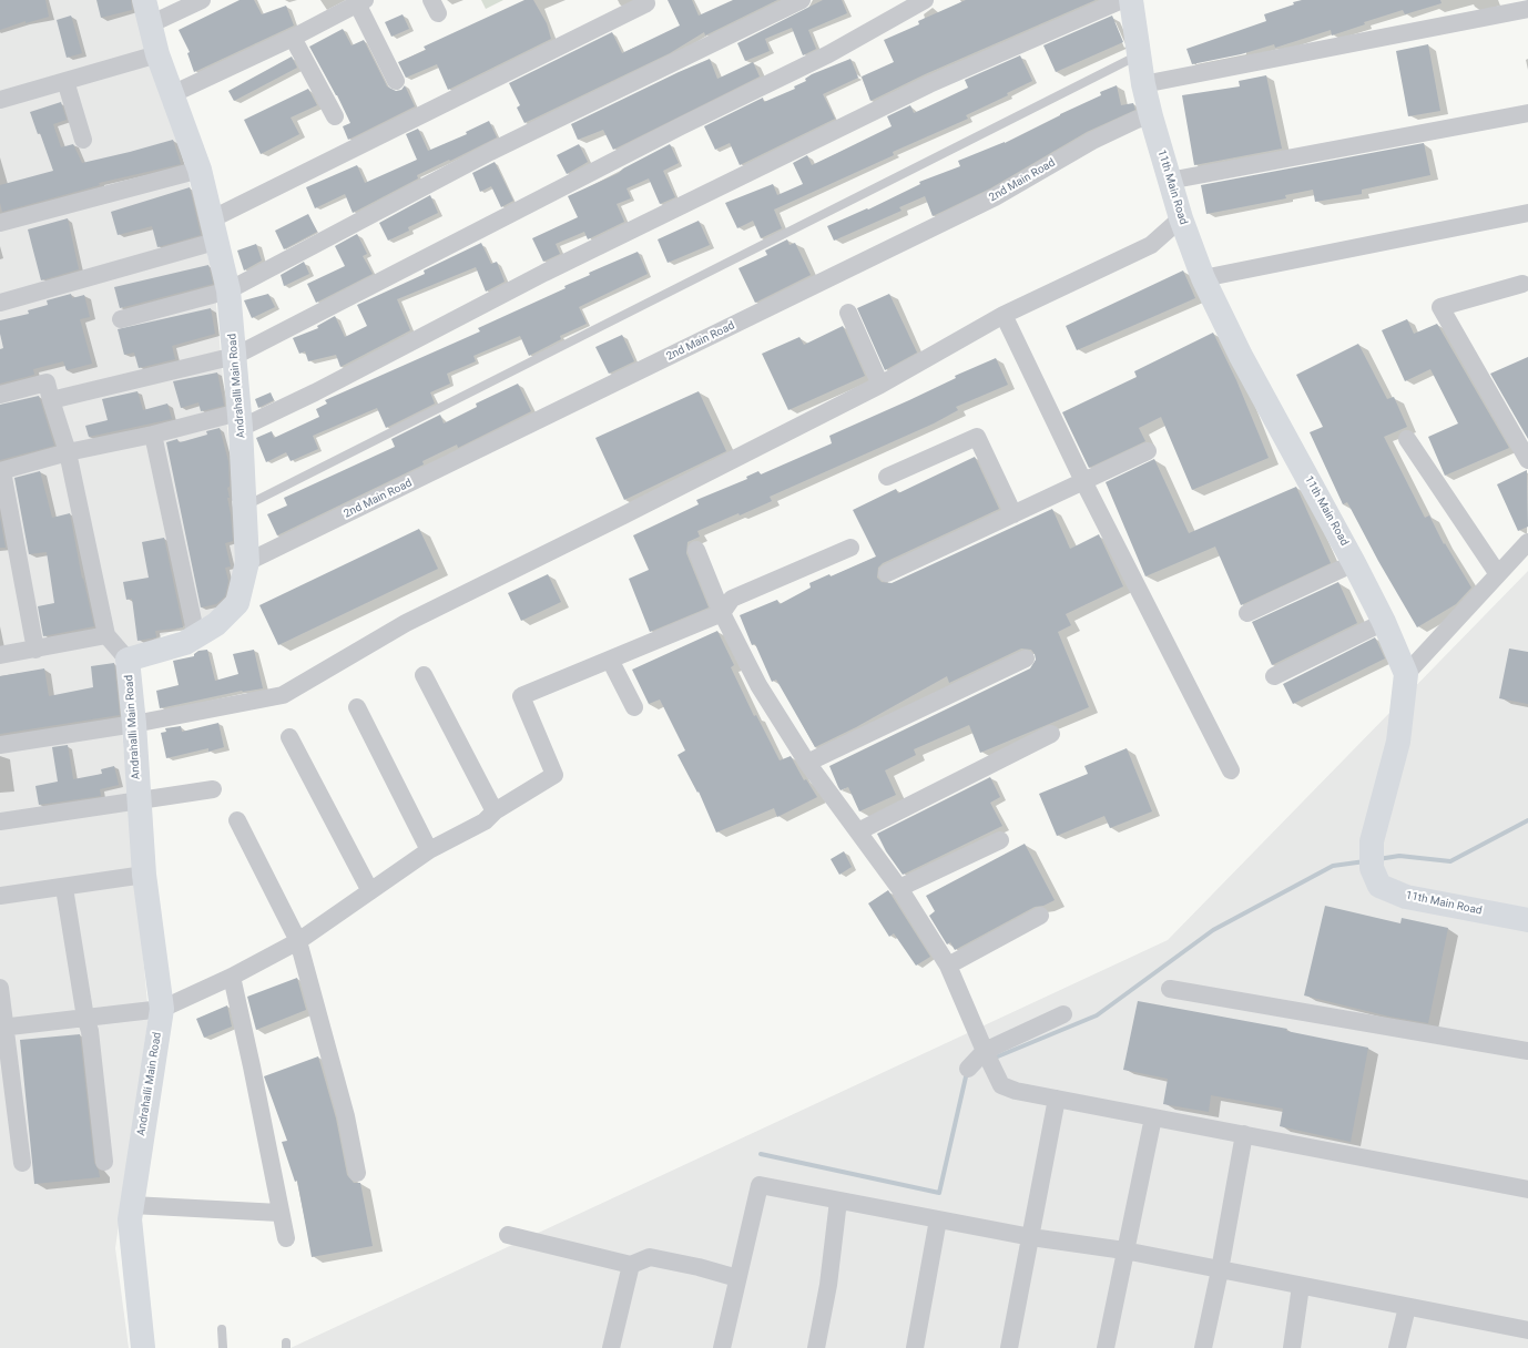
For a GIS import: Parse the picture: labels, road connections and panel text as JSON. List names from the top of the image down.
{
  "streets": {
    "street": ["2nd Main Road", "11th Main Road", "Andrahalli Main Road"]
  },
  "crossings": [
    ["2nd Main Road", "11th Main Road"],
    ["2nd Main Road", "Andrahalli Main Road"]
  ]
}
